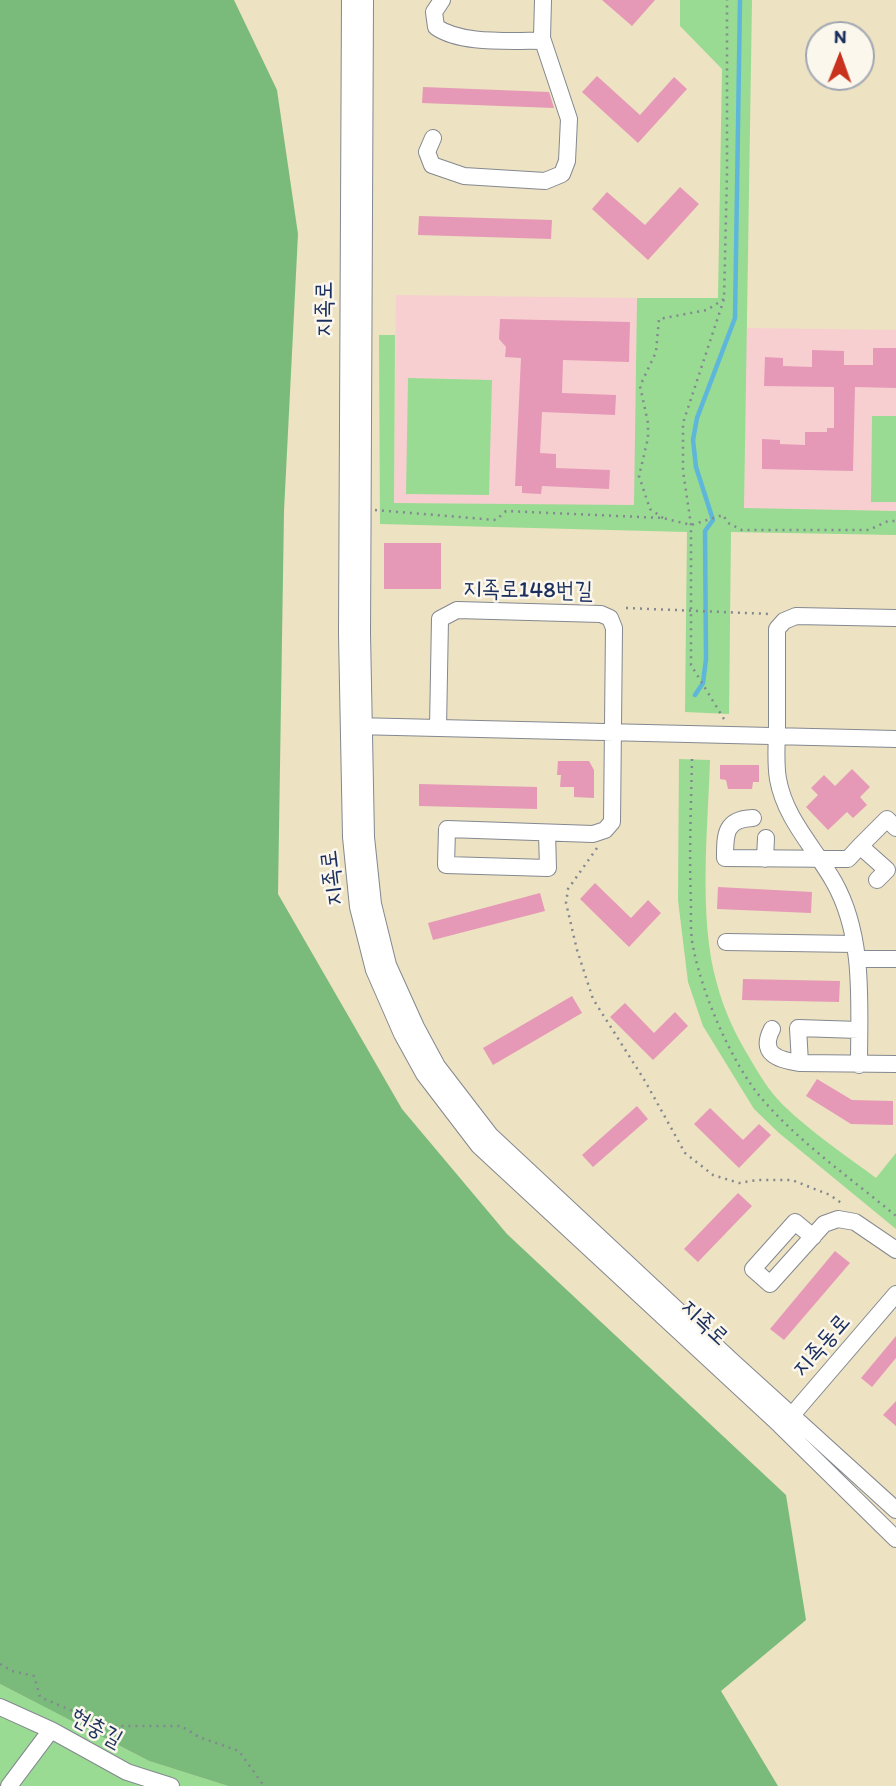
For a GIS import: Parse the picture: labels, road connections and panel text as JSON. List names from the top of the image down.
{
  "streets": {
    "street": [
      "지족로",
      "지족로148번길",
      "지족동로",
      "현충길"
    ]
  },
  "crossings": [
    ["지족로", "지족동로"]
  ],
  "north": "top"
}
